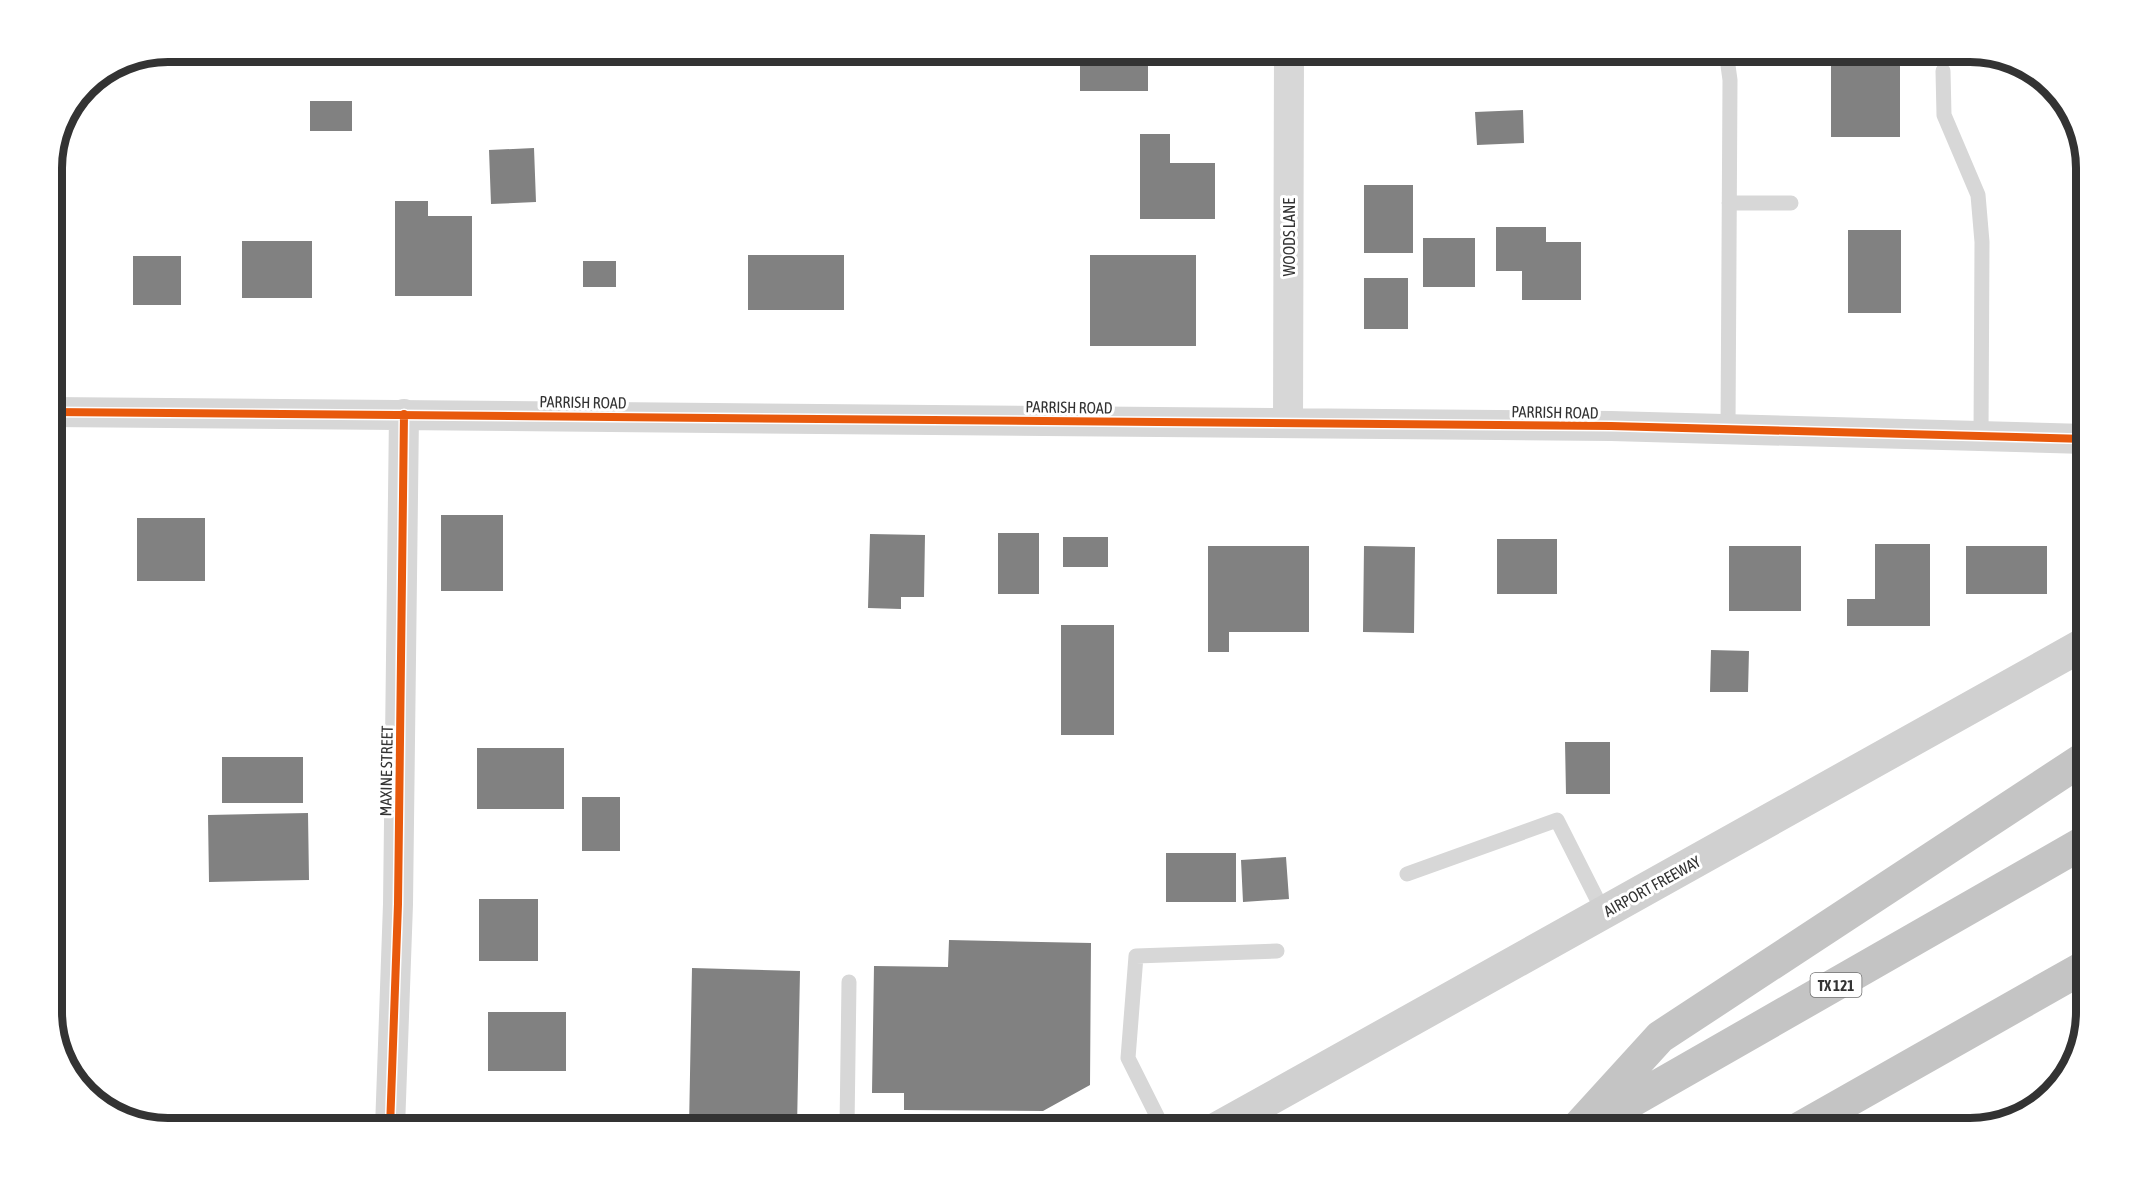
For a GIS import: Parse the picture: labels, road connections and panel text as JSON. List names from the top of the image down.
{
  "streets": {
    "highway": ["TX 121"],
    "main road": ["AIRPORT FREEWAY"],
    "street": ["WOODS LANE", "PARRISH ROAD", "MAXINE STREET"]
  },
  "crossings": [
    ["WOODS LANE", "PARRISH ROAD"],
    ["PARRISH ROAD", "MAXINE STREET"]
  ]
}
